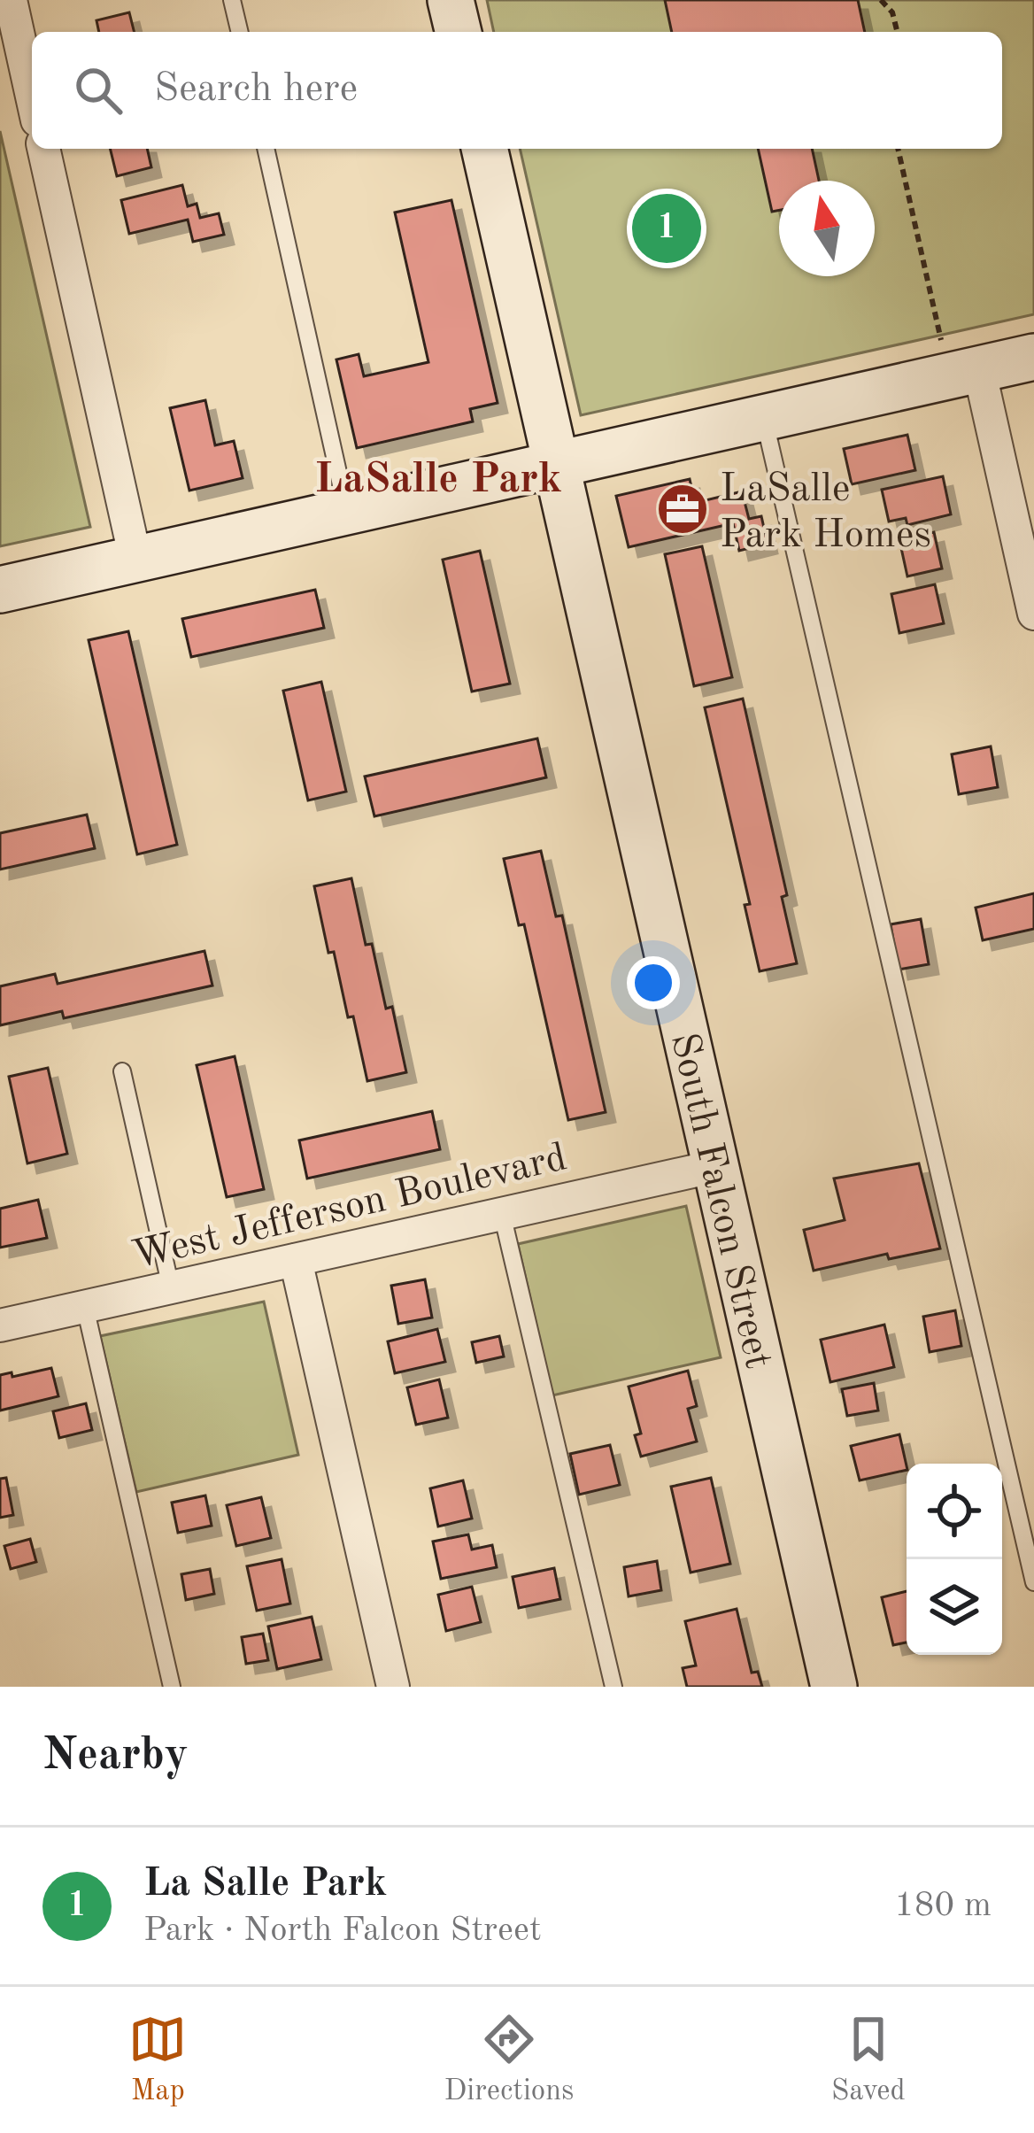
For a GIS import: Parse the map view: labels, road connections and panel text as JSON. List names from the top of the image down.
{
  "streets": {
    "street": ["South Falcon Street", "West Jefferson Boulevard"]
  },
  "crossings": [
    ["South Falcon Street", "West Jefferson Boulevard"]
  ],
  "districts": ["LaSalle Park"],
  "places": {
    "office": ["LaSalle Park Homes"]
  },
  "north": "top",
  "page": {
    "search": "Search here",
    "pins": "1",
    "heading": "Nearby",
    "list": [
      {
        "mark": "1",
        "name": "La Salle Park",
        "note": "Park · North Falcon Street",
        "value": "180 m"
      }
    ],
    "nav": ["Map", "Directions", "Saved"]
  }
}
